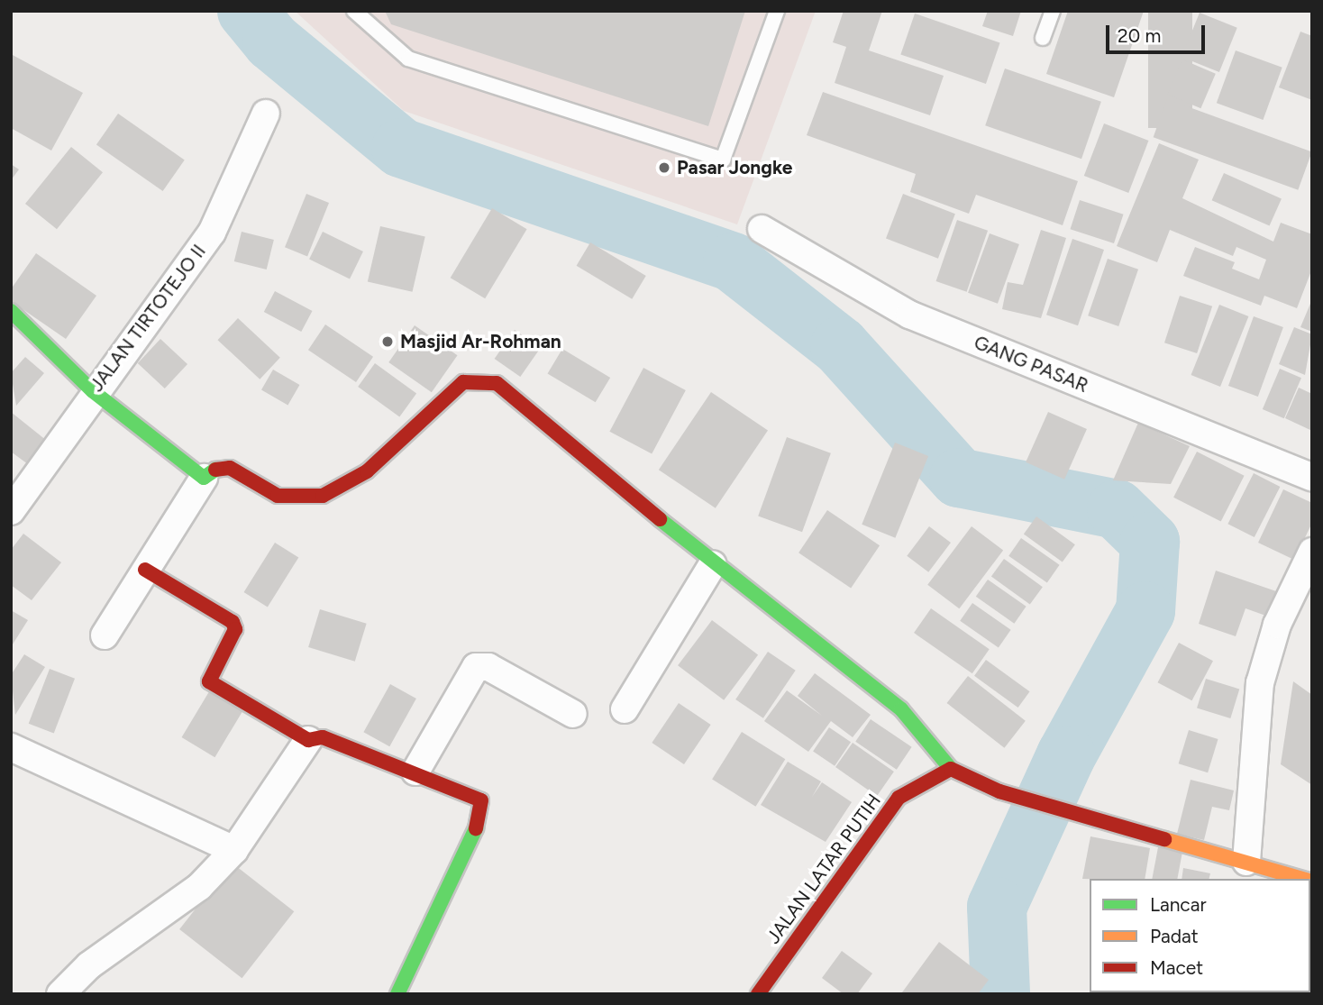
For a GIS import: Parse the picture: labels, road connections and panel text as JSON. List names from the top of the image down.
{
  "streets": {
    "street": ["JALAN TIRTOTEJO II", "GANG PASAR", "JALAN LATAR PUTIH"]
  },
  "places": ["Pasar Jongke", "Masjid Ar-Rohman"],
  "legend": ["Lancar", "Padat", "Macet"],
  "scale_bar": "20 m"
}
